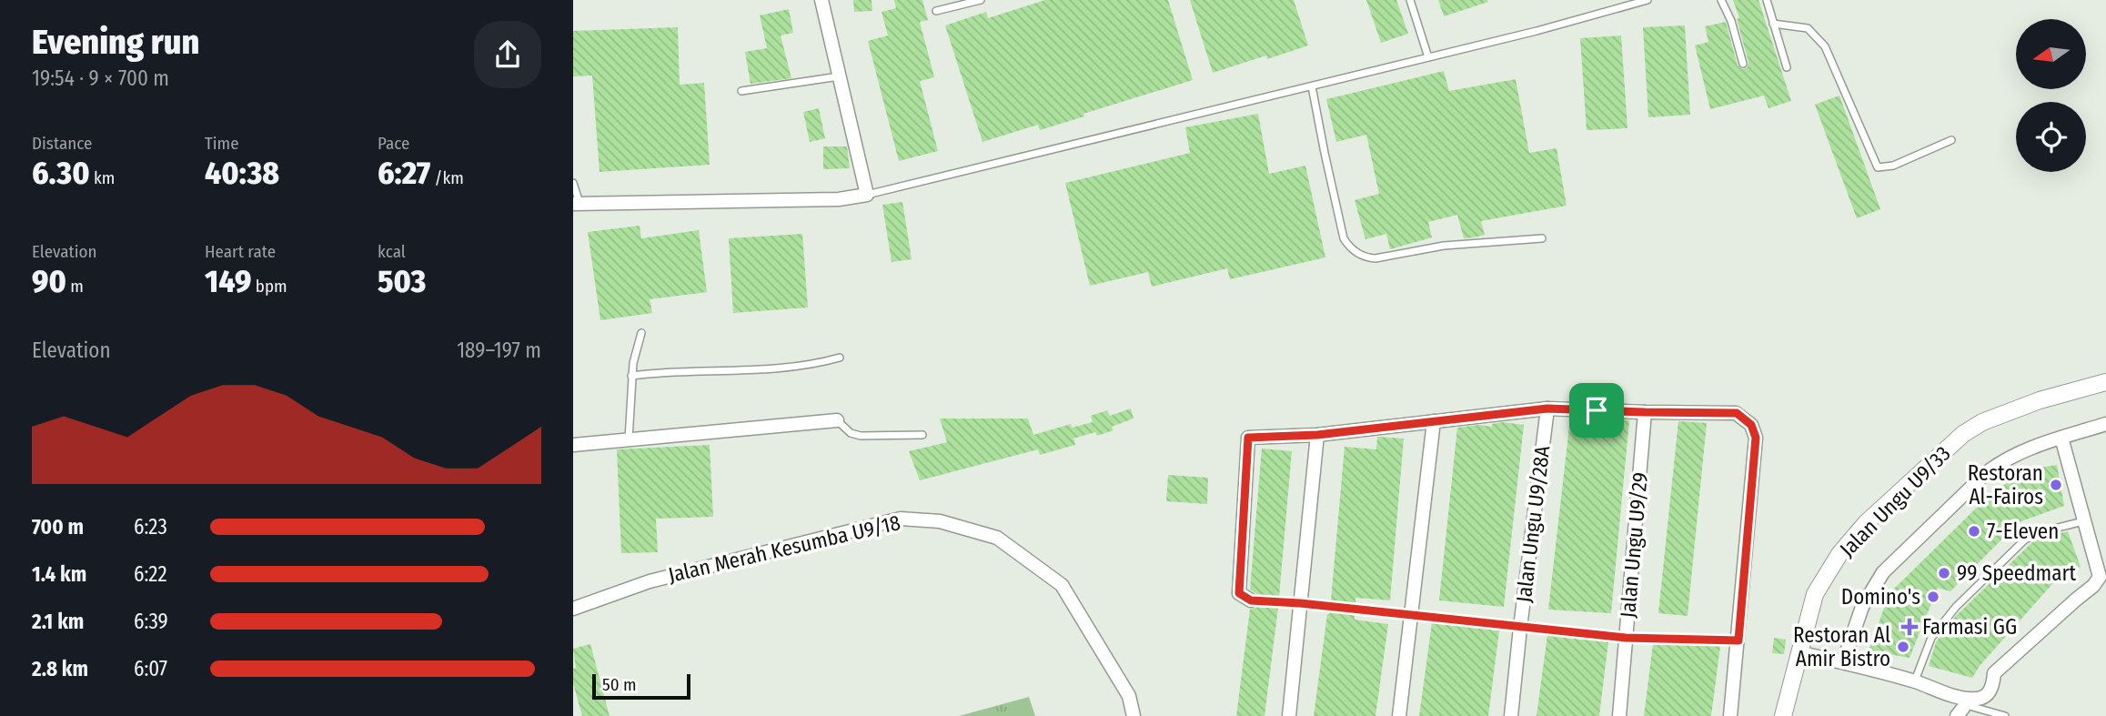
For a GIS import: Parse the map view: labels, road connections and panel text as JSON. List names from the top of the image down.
{
  "streets": {
    "street": [
      "Jalan Ungu U9/33",
      "Jalan Ungu U9/28A",
      "Jalan Ungu U9/29",
      "Jalan Merah Kesumba U9/18"
    ]
  },
  "places": {
    "other": [
      "Restoran Al-Fairos",
      "7-Eleven",
      "99 Speedmart",
      "Domino's",
      "Restoran Al Amir Bistro"
    ],
    "health": ["Farmasi GG"]
  },
  "scale_bar": "50 m",
  "north": "left",
  "page": {
    "heading": ["Evening run", "19:54 · 9 × 700 m"],
    "stats": [
      ["Distance", "6.30 km"],
      ["Time", "40:38"],
      ["Pace", "6:27 /km"],
      ["Elevation", "90 m"],
      ["Heart rate", "149 bpm"],
      ["kcal", "503"]
    ],
    "chart": ["Elevation", "189–197 m"],
    "list": [
      {
        "name": "700 m",
        "note": "6:23"
      },
      {
        "name": "1.4 km",
        "note": "6:22"
      },
      {
        "name": "2.1 km",
        "note": "6:39"
      },
      {
        "name": "2.8 km",
        "note": "6:07"
      }
    ],
    "scale": "50 m"
  }
}
